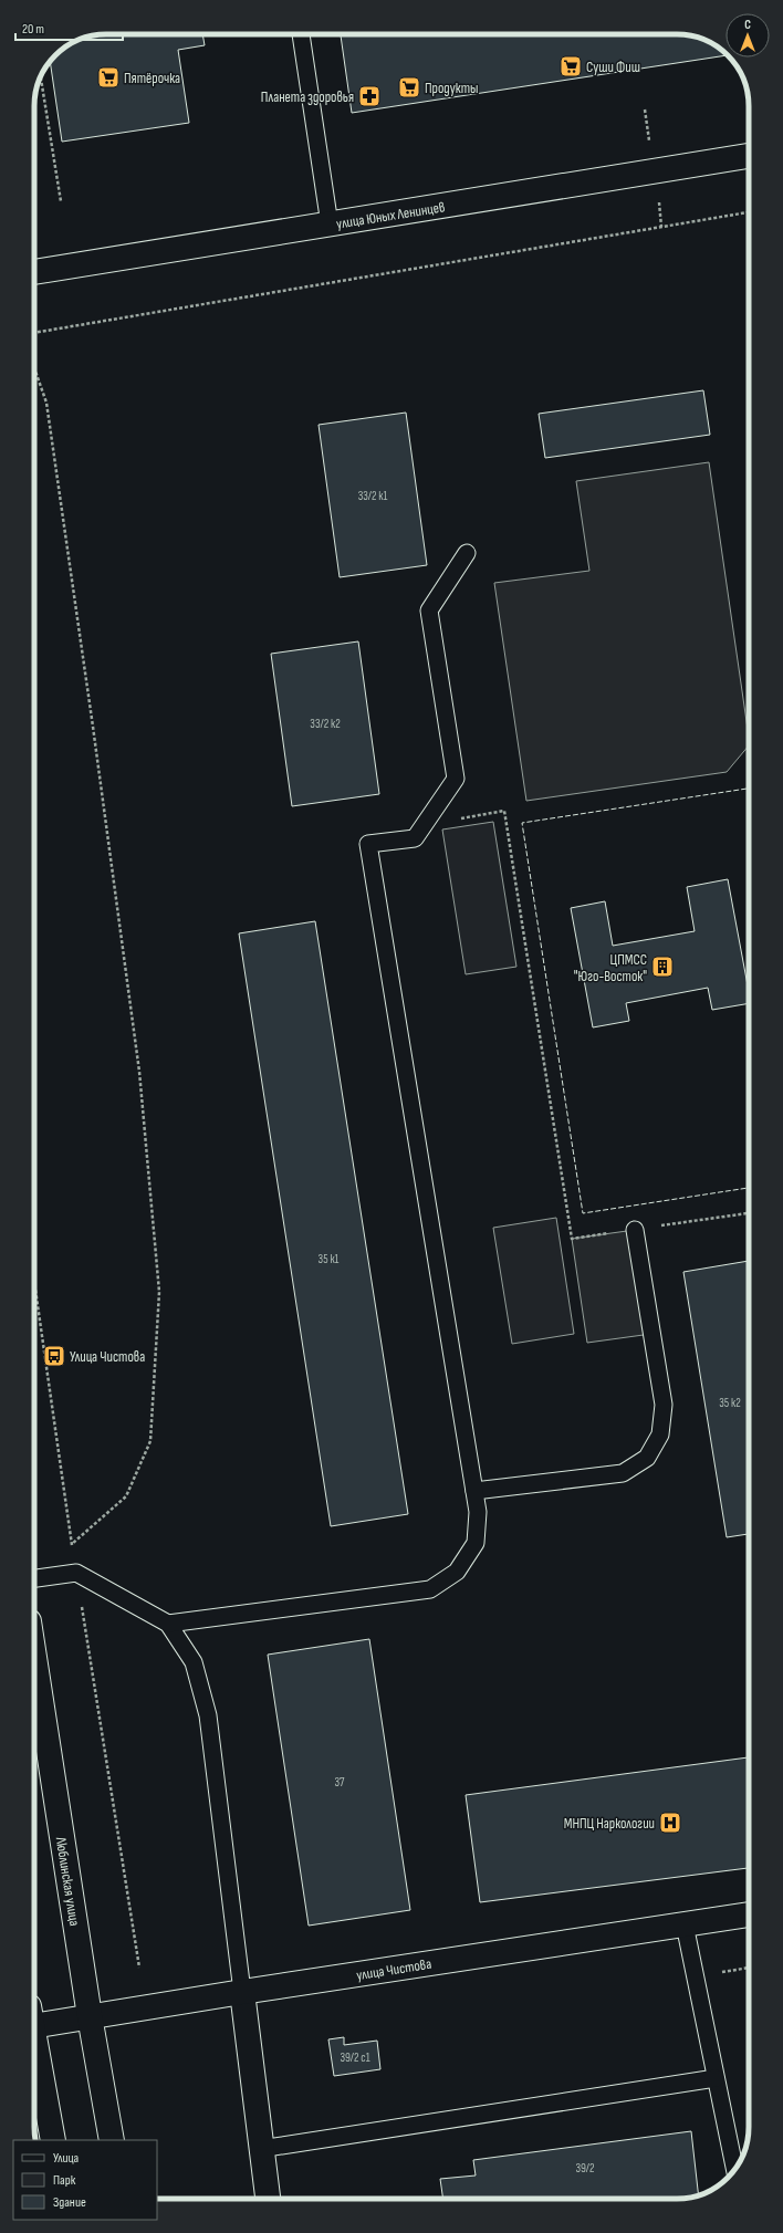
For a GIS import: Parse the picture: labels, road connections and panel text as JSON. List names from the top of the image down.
{
  "streets": {
    "main road": ["улица Юных Ленинцев", "Люблинская улица", "улица Чистова"]
  },
  "crossings": [
    ["Люблинская улица", "улица Чистова"]
  ],
  "places": {
    "supermarket": ["Суши Фиш", "Пятёрочка", "Продукты"],
    "pharmacy": ["Планета здоровья"],
    "building": ["ЦПМСС \"Юго-Восток\""],
    "bus stop": ["Улица Чистова"],
    "hospital": ["МНПЦ Наркологии"]
  },
  "house_numbers": [
    "33/2 к1",
    "33/2 к2",
    "35 к1",
    "35 к2",
    "37",
    "39/2 с1",
    "39/2"
  ],
  "legend": ["Улица", "Парк", "Здание"],
  "scale_bar": "20 m",
  "north": "top"
}
